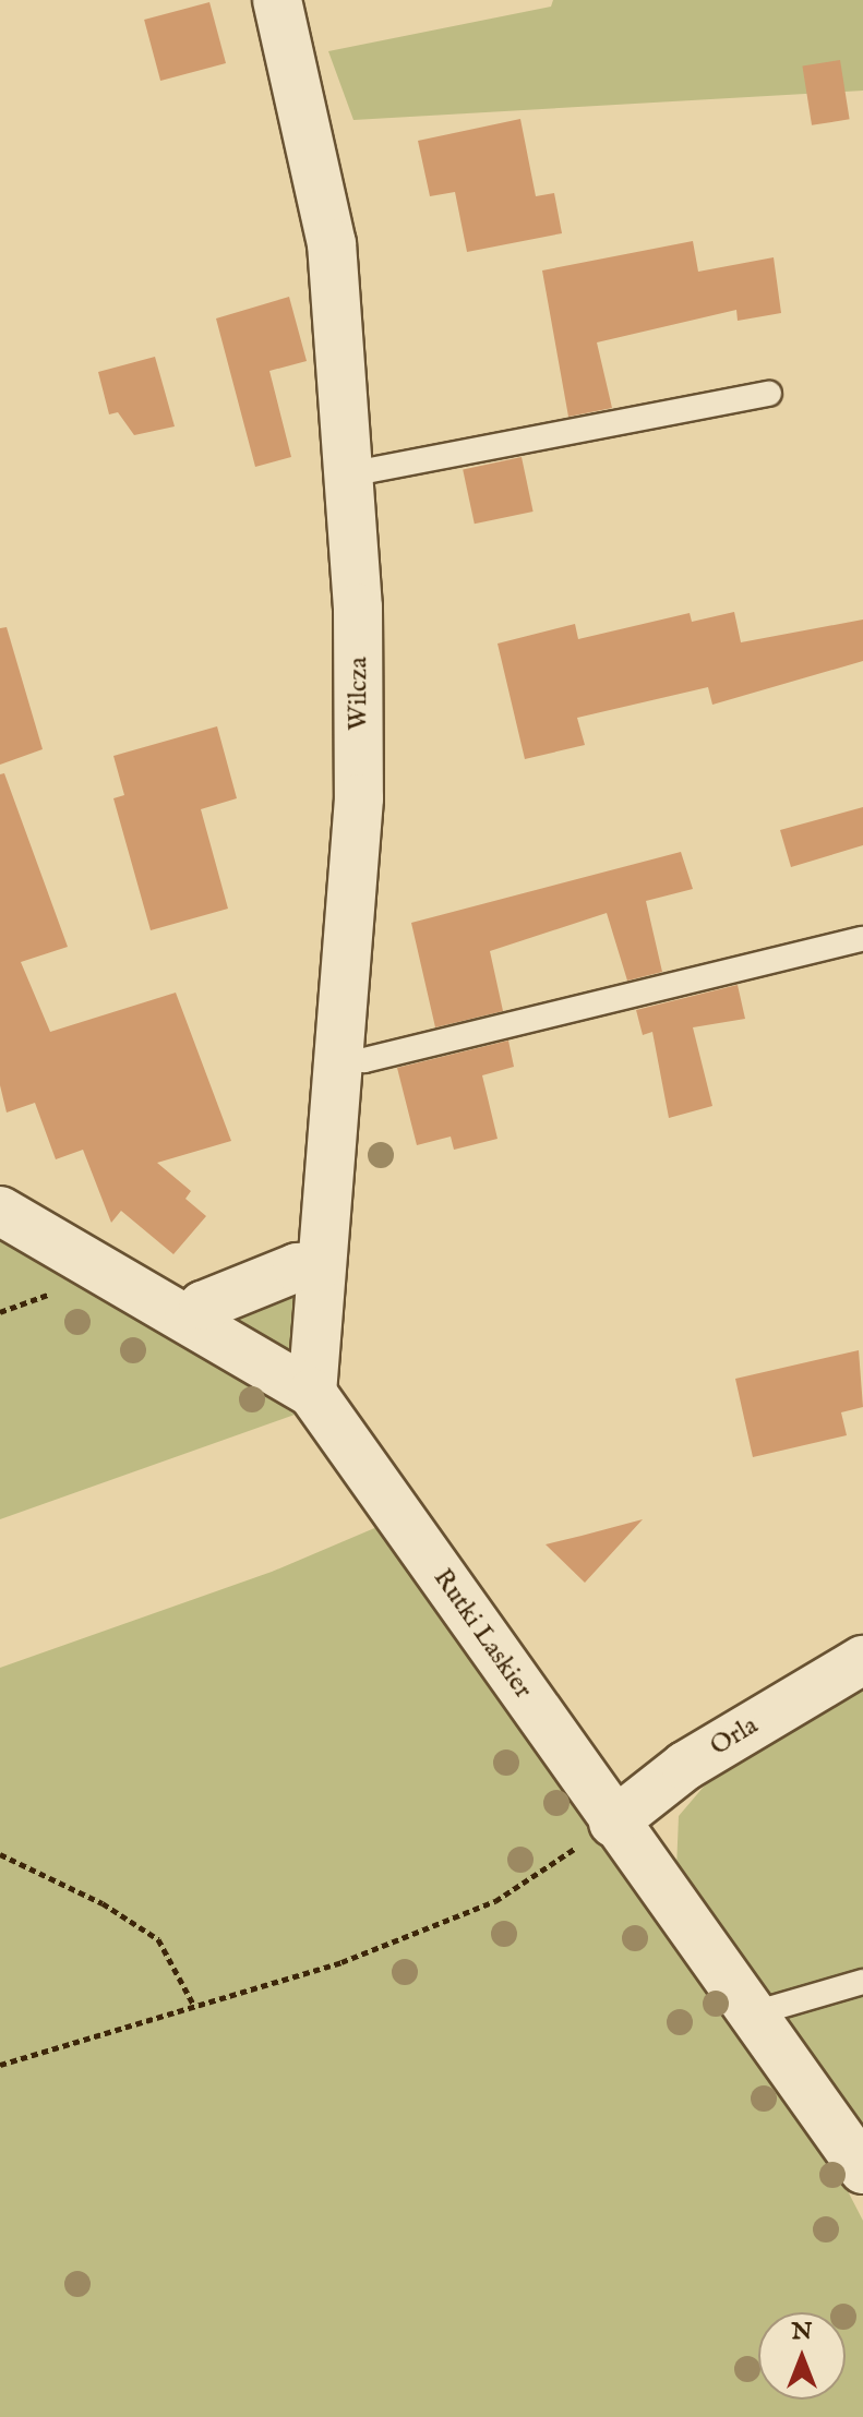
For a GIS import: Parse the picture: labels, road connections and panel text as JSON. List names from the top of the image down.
{
  "streets": {
    "street": ["Wilcza", "Rutki Laskier", "Orla"]
  },
  "crossings": [
    ["Wilcza", "Rutki Laskier"],
    ["Rutki Laskier", "Orla"]
  ],
  "north": "top"
}
